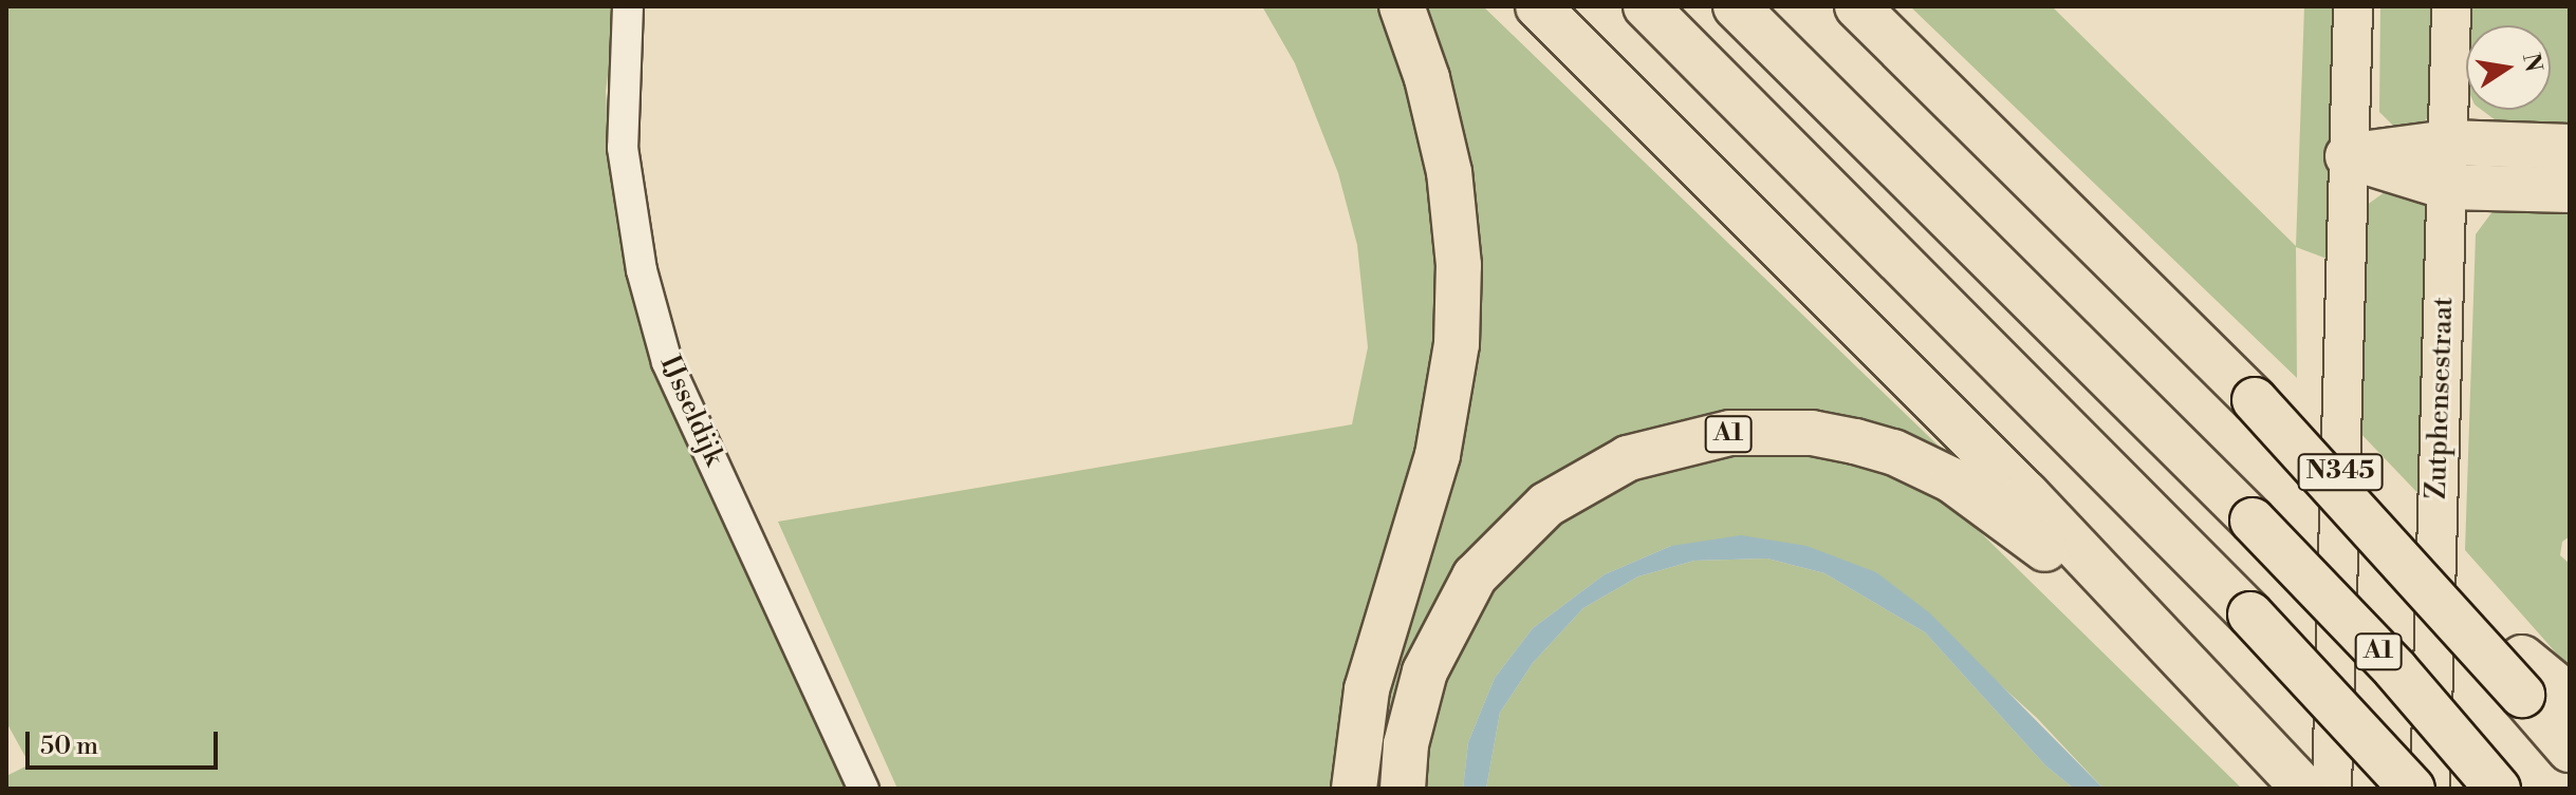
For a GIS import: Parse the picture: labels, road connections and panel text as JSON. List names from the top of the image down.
{
  "streets": {
    "highway": ["A1"],
    "main road": ["Zutphensestraat", "N345"],
    "street": ["IJsseldijk"]
  },
  "scale_bar": "50 m",
  "north": "right"
}
